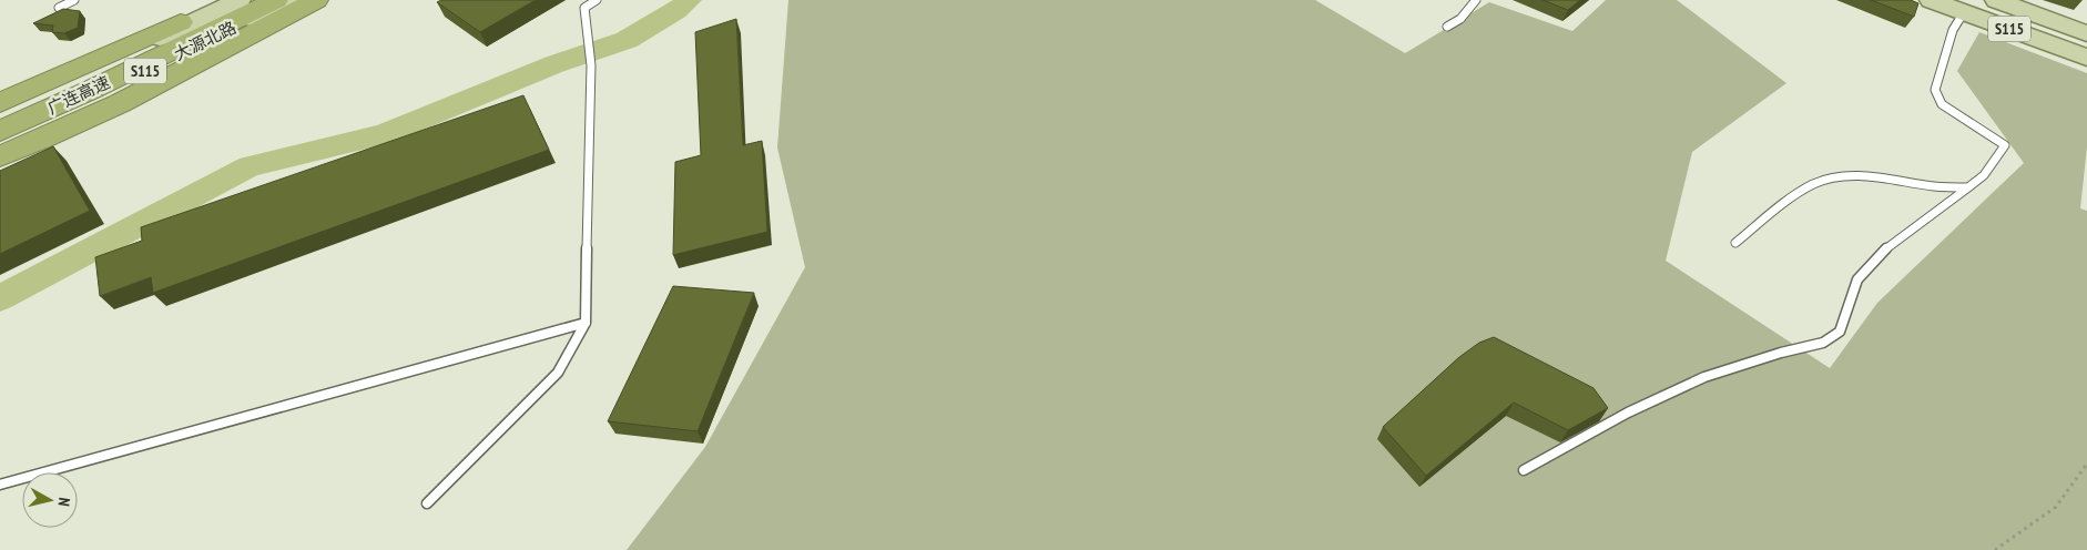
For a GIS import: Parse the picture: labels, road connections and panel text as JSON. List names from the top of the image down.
{
  "streets": {
    "highway": ["广连高速"],
    "main road": ["S115", "大源北路"]
  },
  "north": "right"
}
